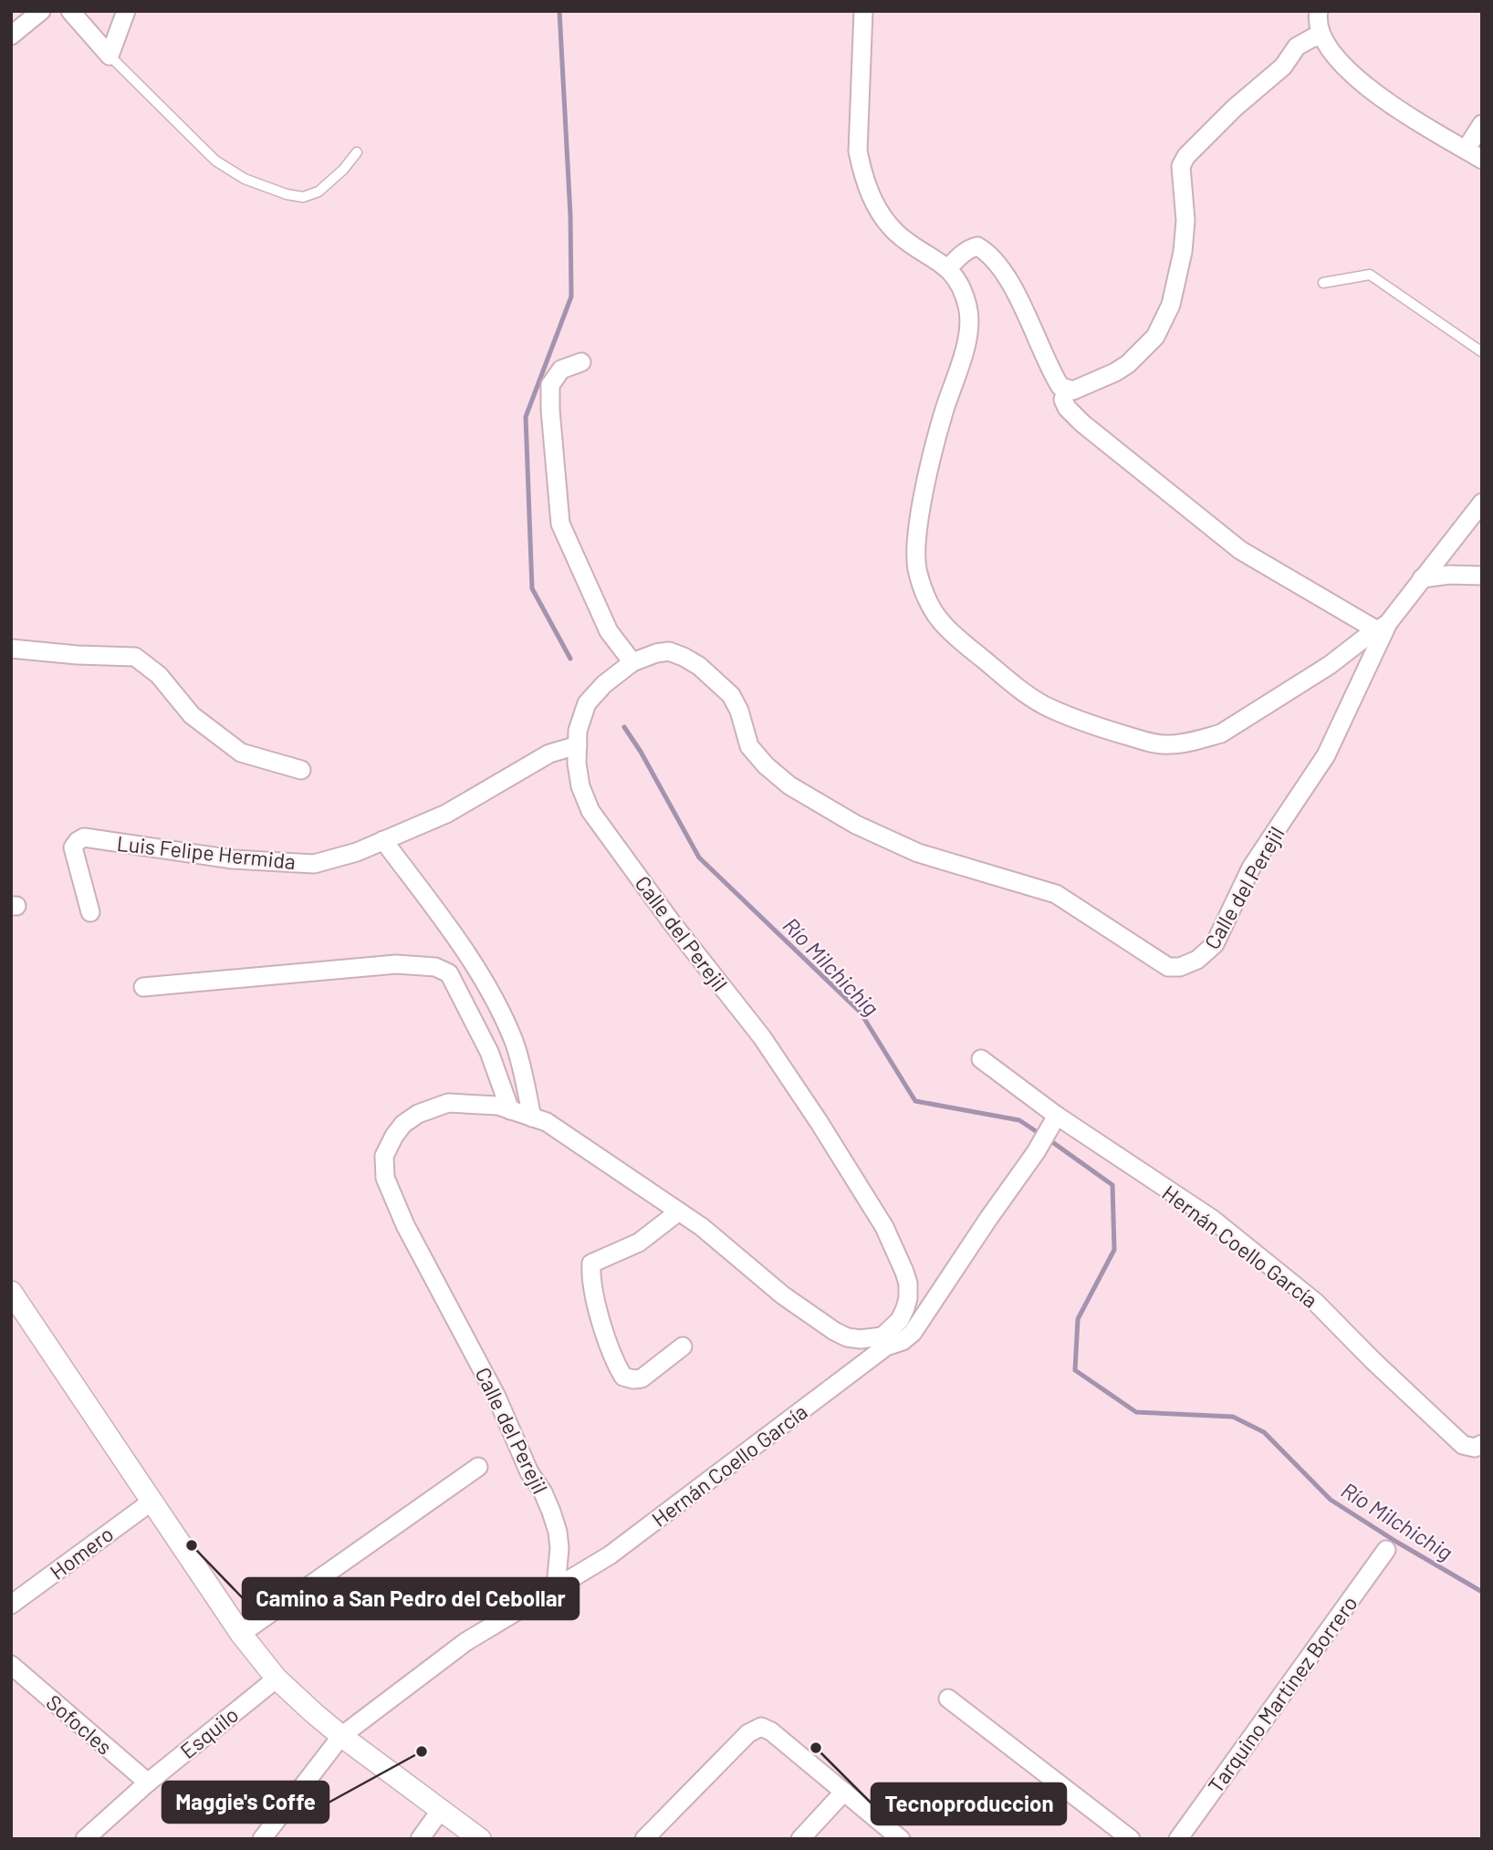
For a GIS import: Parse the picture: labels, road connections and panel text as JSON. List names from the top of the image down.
{
  "streets": {
    "street": [
      "Luis Felipe Hermida",
      "Calle del Perejil",
      "Hernán Coello García",
      "Homero",
      "Tarquino Martinez Borrero",
      "Sofocles",
      "Esquilo"
    ]
  },
  "crossings": [
    ["Luis Felipe Hermida", "Calle del Perejil"],
    ["Calle del Perejil", "Hernán Coello García"],
    ["Sofocles", "Esquilo"]
  ],
  "water": ["Río Milchichig"],
  "places": ["Camino a San Pedro del Cebollar", "Tecnoproduccion", "Maggie's Coffe"]
}
